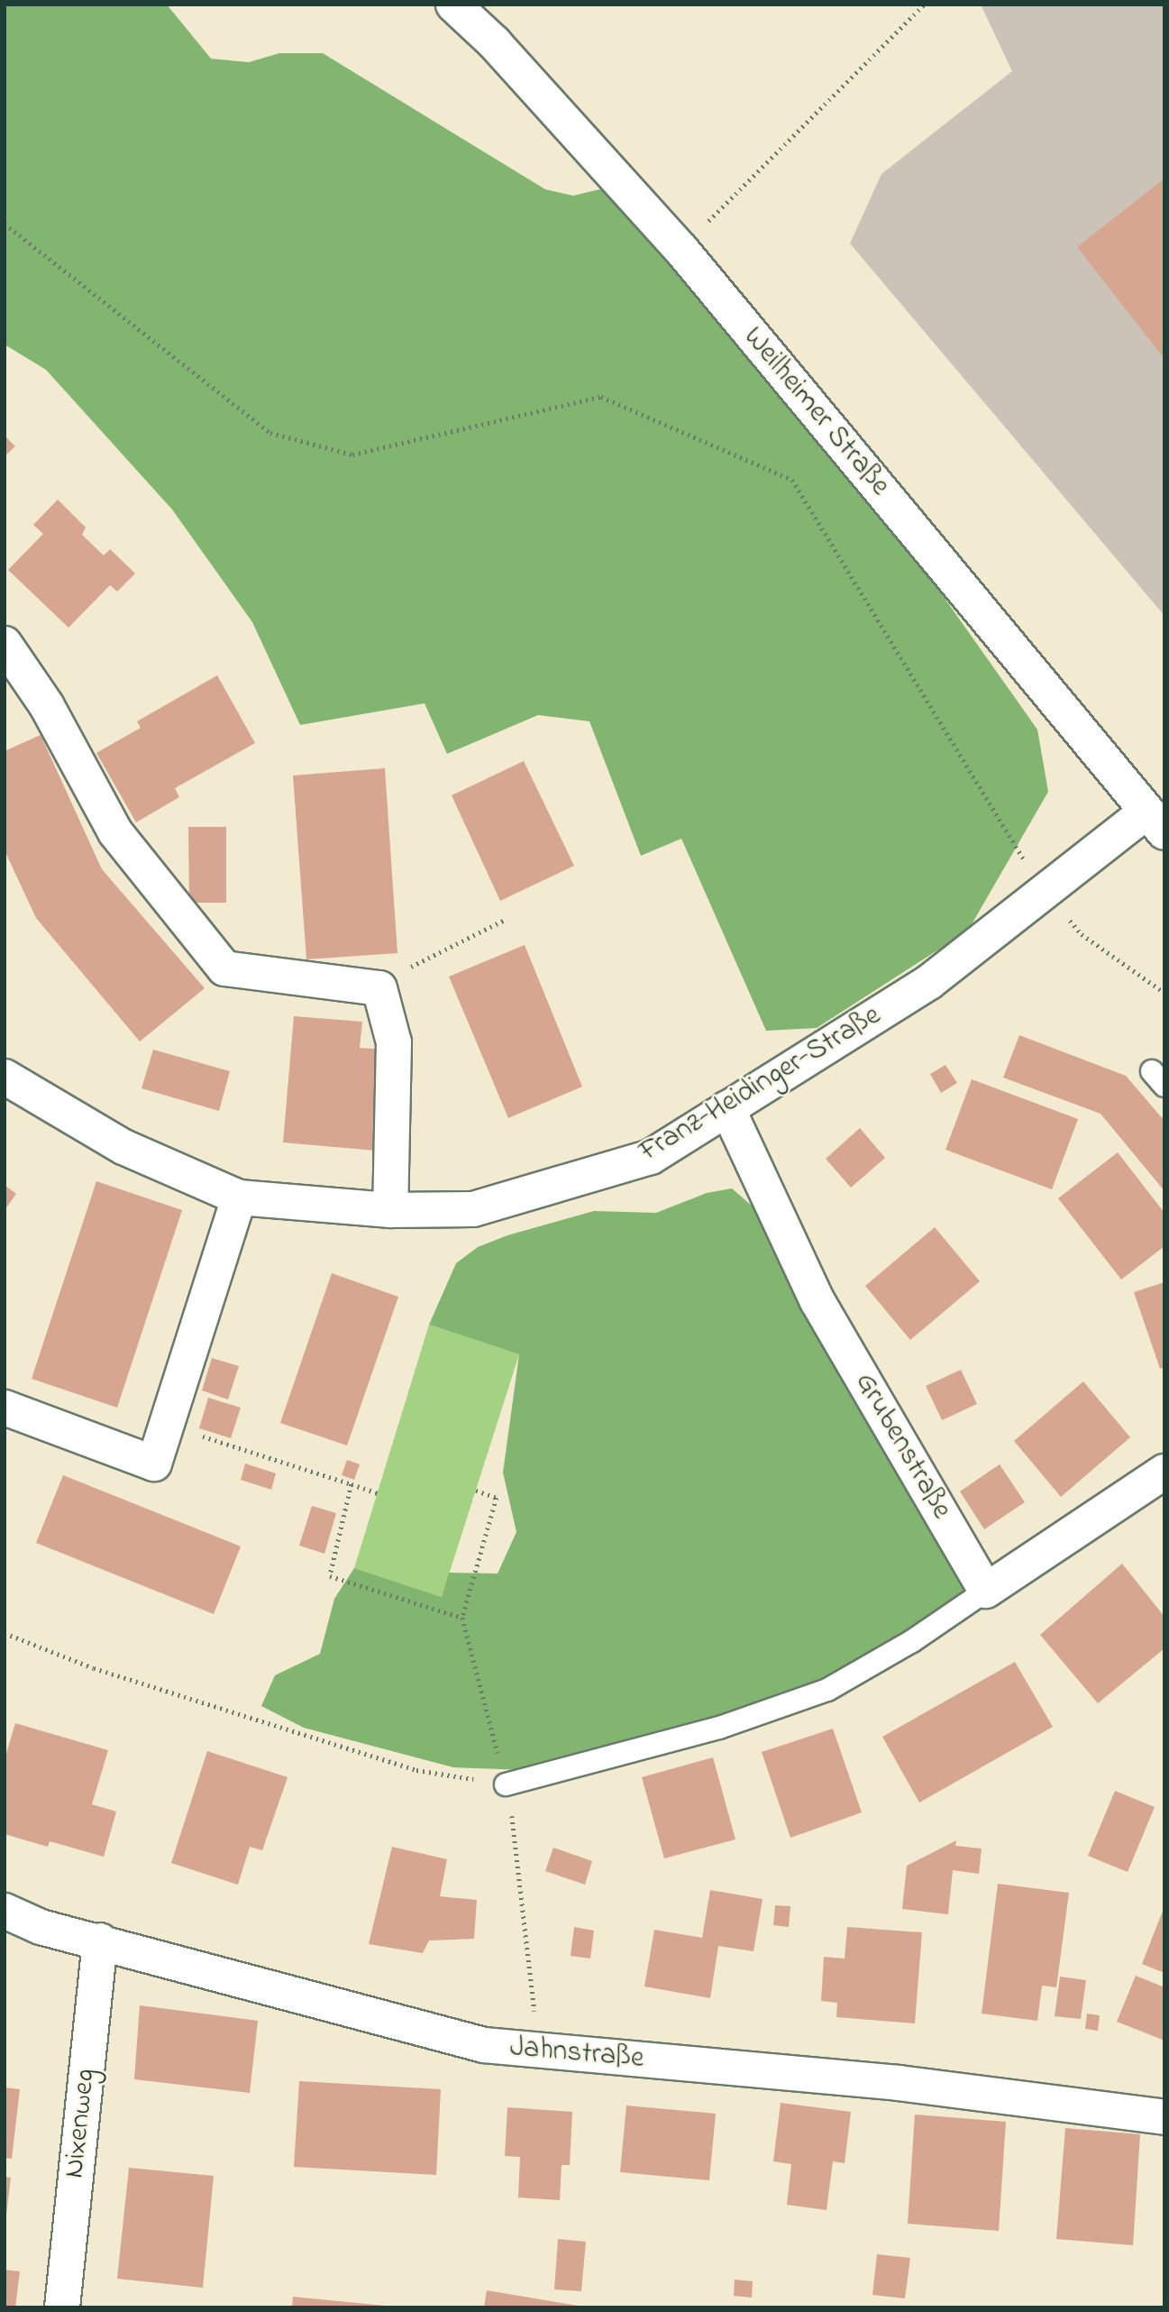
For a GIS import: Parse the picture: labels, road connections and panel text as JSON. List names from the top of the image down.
{
  "streets": {
    "street": [
      "Weilheimer Straße",
      "Franz-Heidinger-Straße",
      "Grubenstraße",
      "Jahnstraße",
      "Nixenweg"
    ]
  },
  "crossings": [
    ["Weilheimer Straße", "Franz-Heidinger-Straße"],
    ["Franz-Heidinger-Straße", "Grubenstraße"],
    ["Jahnstraße", "Nixenweg"]
  ]
}
